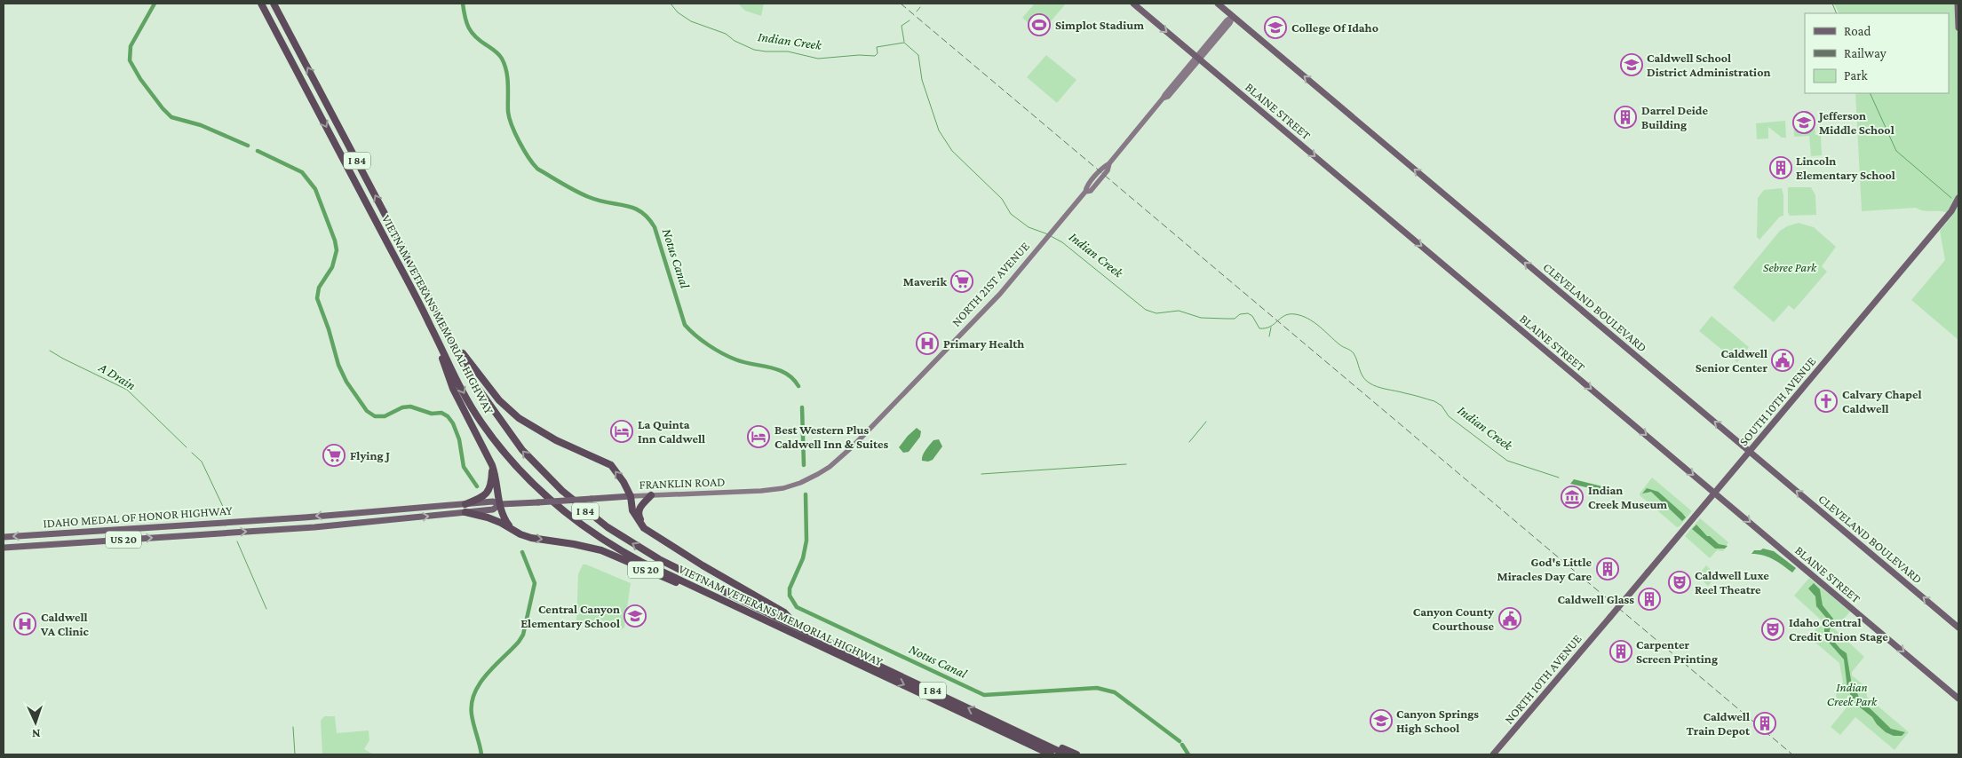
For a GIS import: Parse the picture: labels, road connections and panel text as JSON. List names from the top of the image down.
{
  "streets": {
    "highway": ["I 84", "VIETNAM VETERANS MEMORIAL HIGHWAY", "US 20"],
    "main road": [
      "BLAINE STREET",
      "NORTH 21ST AVENUE",
      "CLEVELAND BOULEVARD",
      "SOUTH 10TH AVENUE",
      "FRANKLIN ROAD",
      "IDAHO MEDAL OF HONOR HIGHWAY",
      "NORTH 10TH AVENUE"
    ]
  },
  "crossings": [
    ["BLAINE STREET", "NORTH 21ST AVENUE"],
    ["BLAINE STREET", "SOUTH 10TH AVENUE"],
    ["NORTH 21ST AVENUE", "FRANKLIN ROAD"],
    ["CLEVELAND BOULEVARD", "SOUTH 10TH AVENUE"],
    ["VIETNAM VETERANS MEMORIAL HIGHWAY", "US 20"],
    ["SOUTH 10TH AVENUE", "NORTH 10TH AVENUE"],
    ["FRANKLIN ROAD", "IDAHO MEDAL OF HONOR HIGHWAY"],
    ["FRANKLIN ROAD", "US 20"]
  ],
  "one_way": ["BLAINE STREET", "CLEVELAND BOULEVARD"],
  "water": ["Indian Creek", "Notus Canal", "A Drain"],
  "parks": ["Sebree Park", "Indian Creek Park"],
  "places": {
    "sports": ["Simplot Stadium"],
    "school or university": [
      "College Of Idaho",
      "Caldwell School District Administration",
      "Jefferson Middle School",
      "Central Canyon Elementary School",
      "Canyon Springs High School"
    ],
    "building": [
      "Darrel Deide Building",
      "Lincoln Elementary School",
      "God's Little Miracles Day Care",
      "Caldwell Glass",
      "Carpenter Screen Printing",
      "Caldwell Train Depot"
    ],
    "supermarket": ["Maverik", "Flying J"],
    "hospital": ["Primary Health", "Caldwell VA Clinic"],
    "public building": ["Caldwell Senior Center", "Canyon County Courthouse"],
    "church": ["Calvary Chapel Caldwell"],
    "hotel": ["La Quinta Inn Caldwell", "Best Western Plus Caldwell Inn & Suites"],
    "museum": ["Indian Creek Museum"],
    "theatre": ["Caldwell Luxe Reel Theatre", "Idaho Central Credit Union Stage"]
  },
  "legend": ["Road", "Railway", "Park"],
  "north": "bottom"
}
